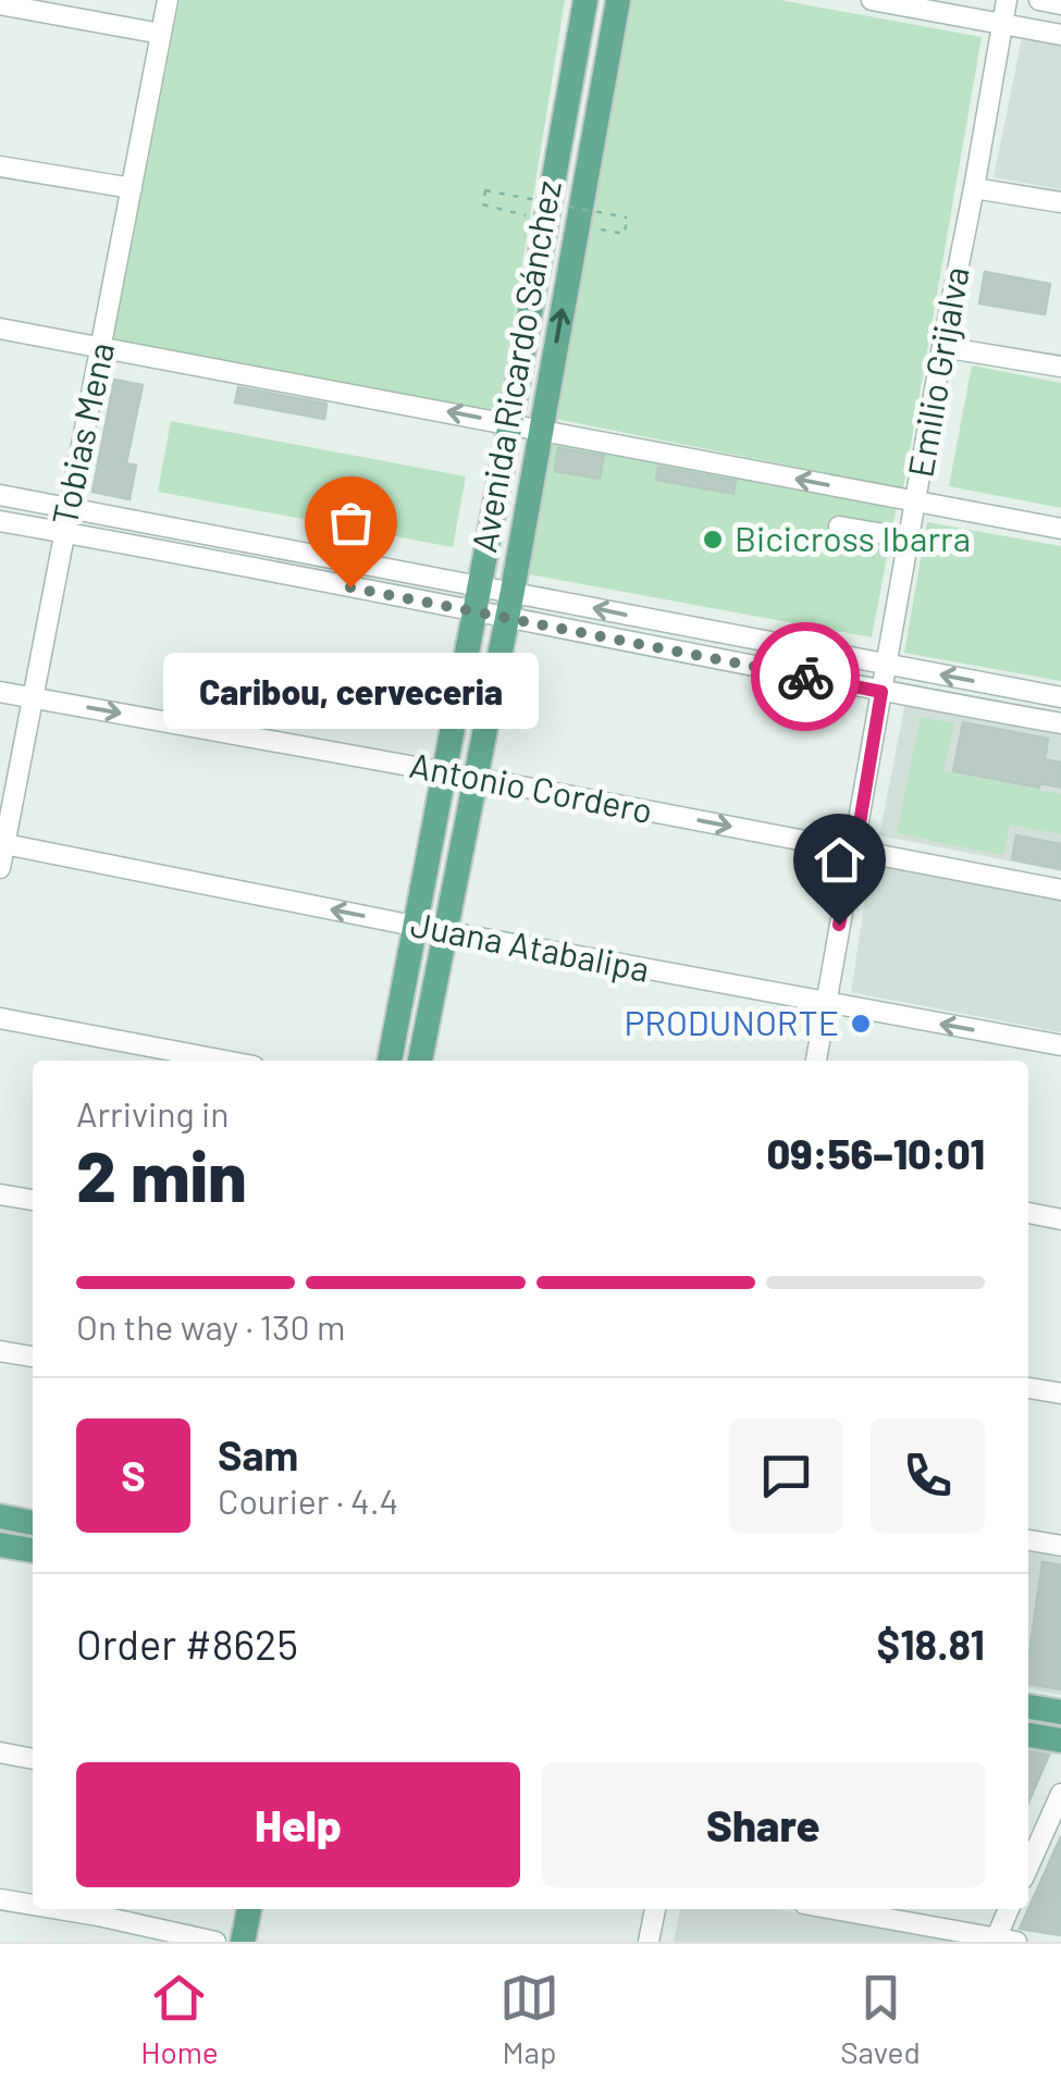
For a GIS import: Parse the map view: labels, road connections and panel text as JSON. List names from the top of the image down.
{
  "streets": {
    "main road": ["Avenida Ricardo Sánchez"],
    "street": [
      "Emilio Grijalva",
      "Tobias Mena",
      "Antonio Cordero",
      "Juana Atabalipa"
    ]
  },
  "crossings": [
    ["Avenida Ricardo Sánchez", "Antonio Cordero"],
    ["Avenida Ricardo Sánchez", "Juana Atabalipa"],
    ["Emilio Grijalva", "Antonio Cordero"],
    ["Emilio Grijalva", "Juana Atabalipa"],
    ["Tobias Mena", "Antonio Cordero"],
    ["Tobias Mena", "Juana Atabalipa"]
  ],
  "one_way": ["Juana Atabalipa"],
  "places": ["Bicicross Ibarra", "Caribou, cerveceria", "PRODUNORTE"],
  "page": {
    "bubble": "Caribou, cerveceria",
    "heading": ["2 min", "Arriving in", "09:56–10:01"],
    "panel": [
      "Sam",
      "Courier · 4.4",
      "Order #8625",
      "$18.81"
    ],
    "bar": "On the way · 130 m",
    "round": "S",
    "buttons": ["Help", "Share"],
    "tabs": ["Home", "Map", "Saved"]
  }
}
